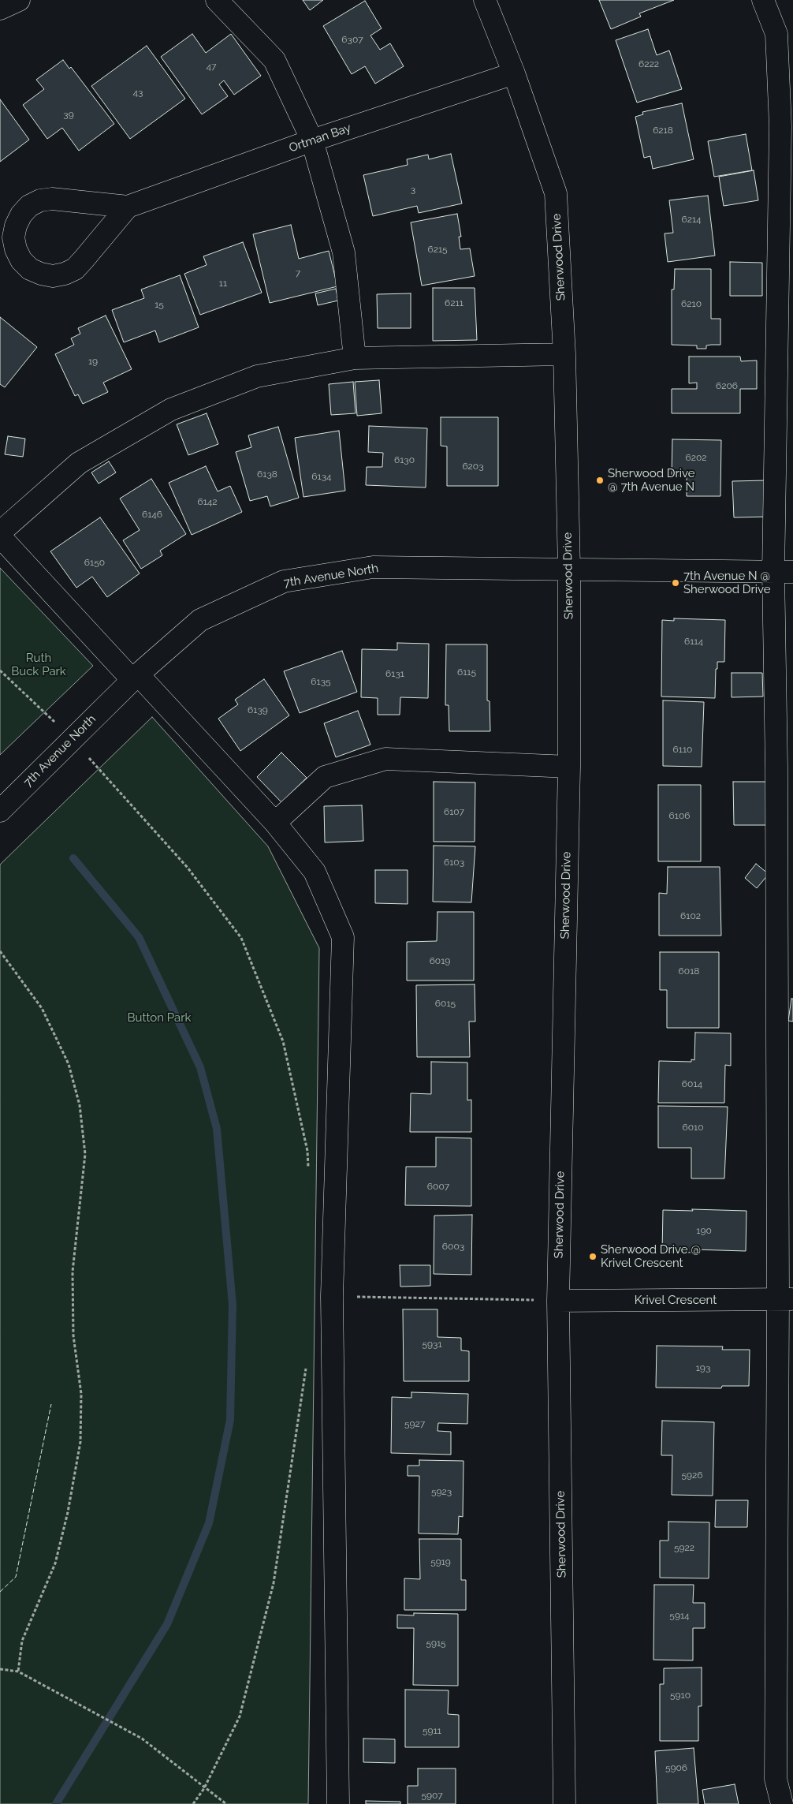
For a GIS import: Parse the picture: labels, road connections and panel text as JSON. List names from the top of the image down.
{
  "streets": {
    "street": [
      "Ortman Bay",
      "Sherwood Drive",
      "7th Avenue North",
      "Krivel Crescent"
    ]
  },
  "crossings": [
    ["Ortman Bay", "Sherwood Drive"],
    ["Sherwood Drive", "7th Avenue North"],
    ["Sherwood Drive", "Krivel Crescent"]
  ],
  "parks": ["Ruth Buck Park", "Button Park"],
  "places": ["Sherwood Drive @ 7th Avenue N", "7th Avenue N @ Sherwood Drive", "Sherwood Drive @ Krivel Crescent"],
  "house_numbers": [
    "6307",
    "6222",
    "47",
    "43",
    "39",
    "6218",
    "3",
    "6214",
    "6215",
    "7",
    "11",
    "6211",
    "6210",
    "15",
    "19",
    "6206",
    "6202",
    "6130",
    "6203",
    "6138",
    "6134",
    "6142",
    "6146",
    "6150",
    "6114",
    "6115",
    "6131",
    "6135",
    "6139",
    "6110",
    "6107",
    "6106",
    "6103",
    "6102",
    "6019",
    "6018",
    "6015",
    "6014",
    "6010",
    "6007",
    "190",
    "6003",
    "5931",
    "193",
    "5927",
    "5926",
    "5923",
    "5922",
    "5919",
    "5914",
    "5915",
    "5910",
    "5911",
    "5906",
    "5907"
  ]
}
